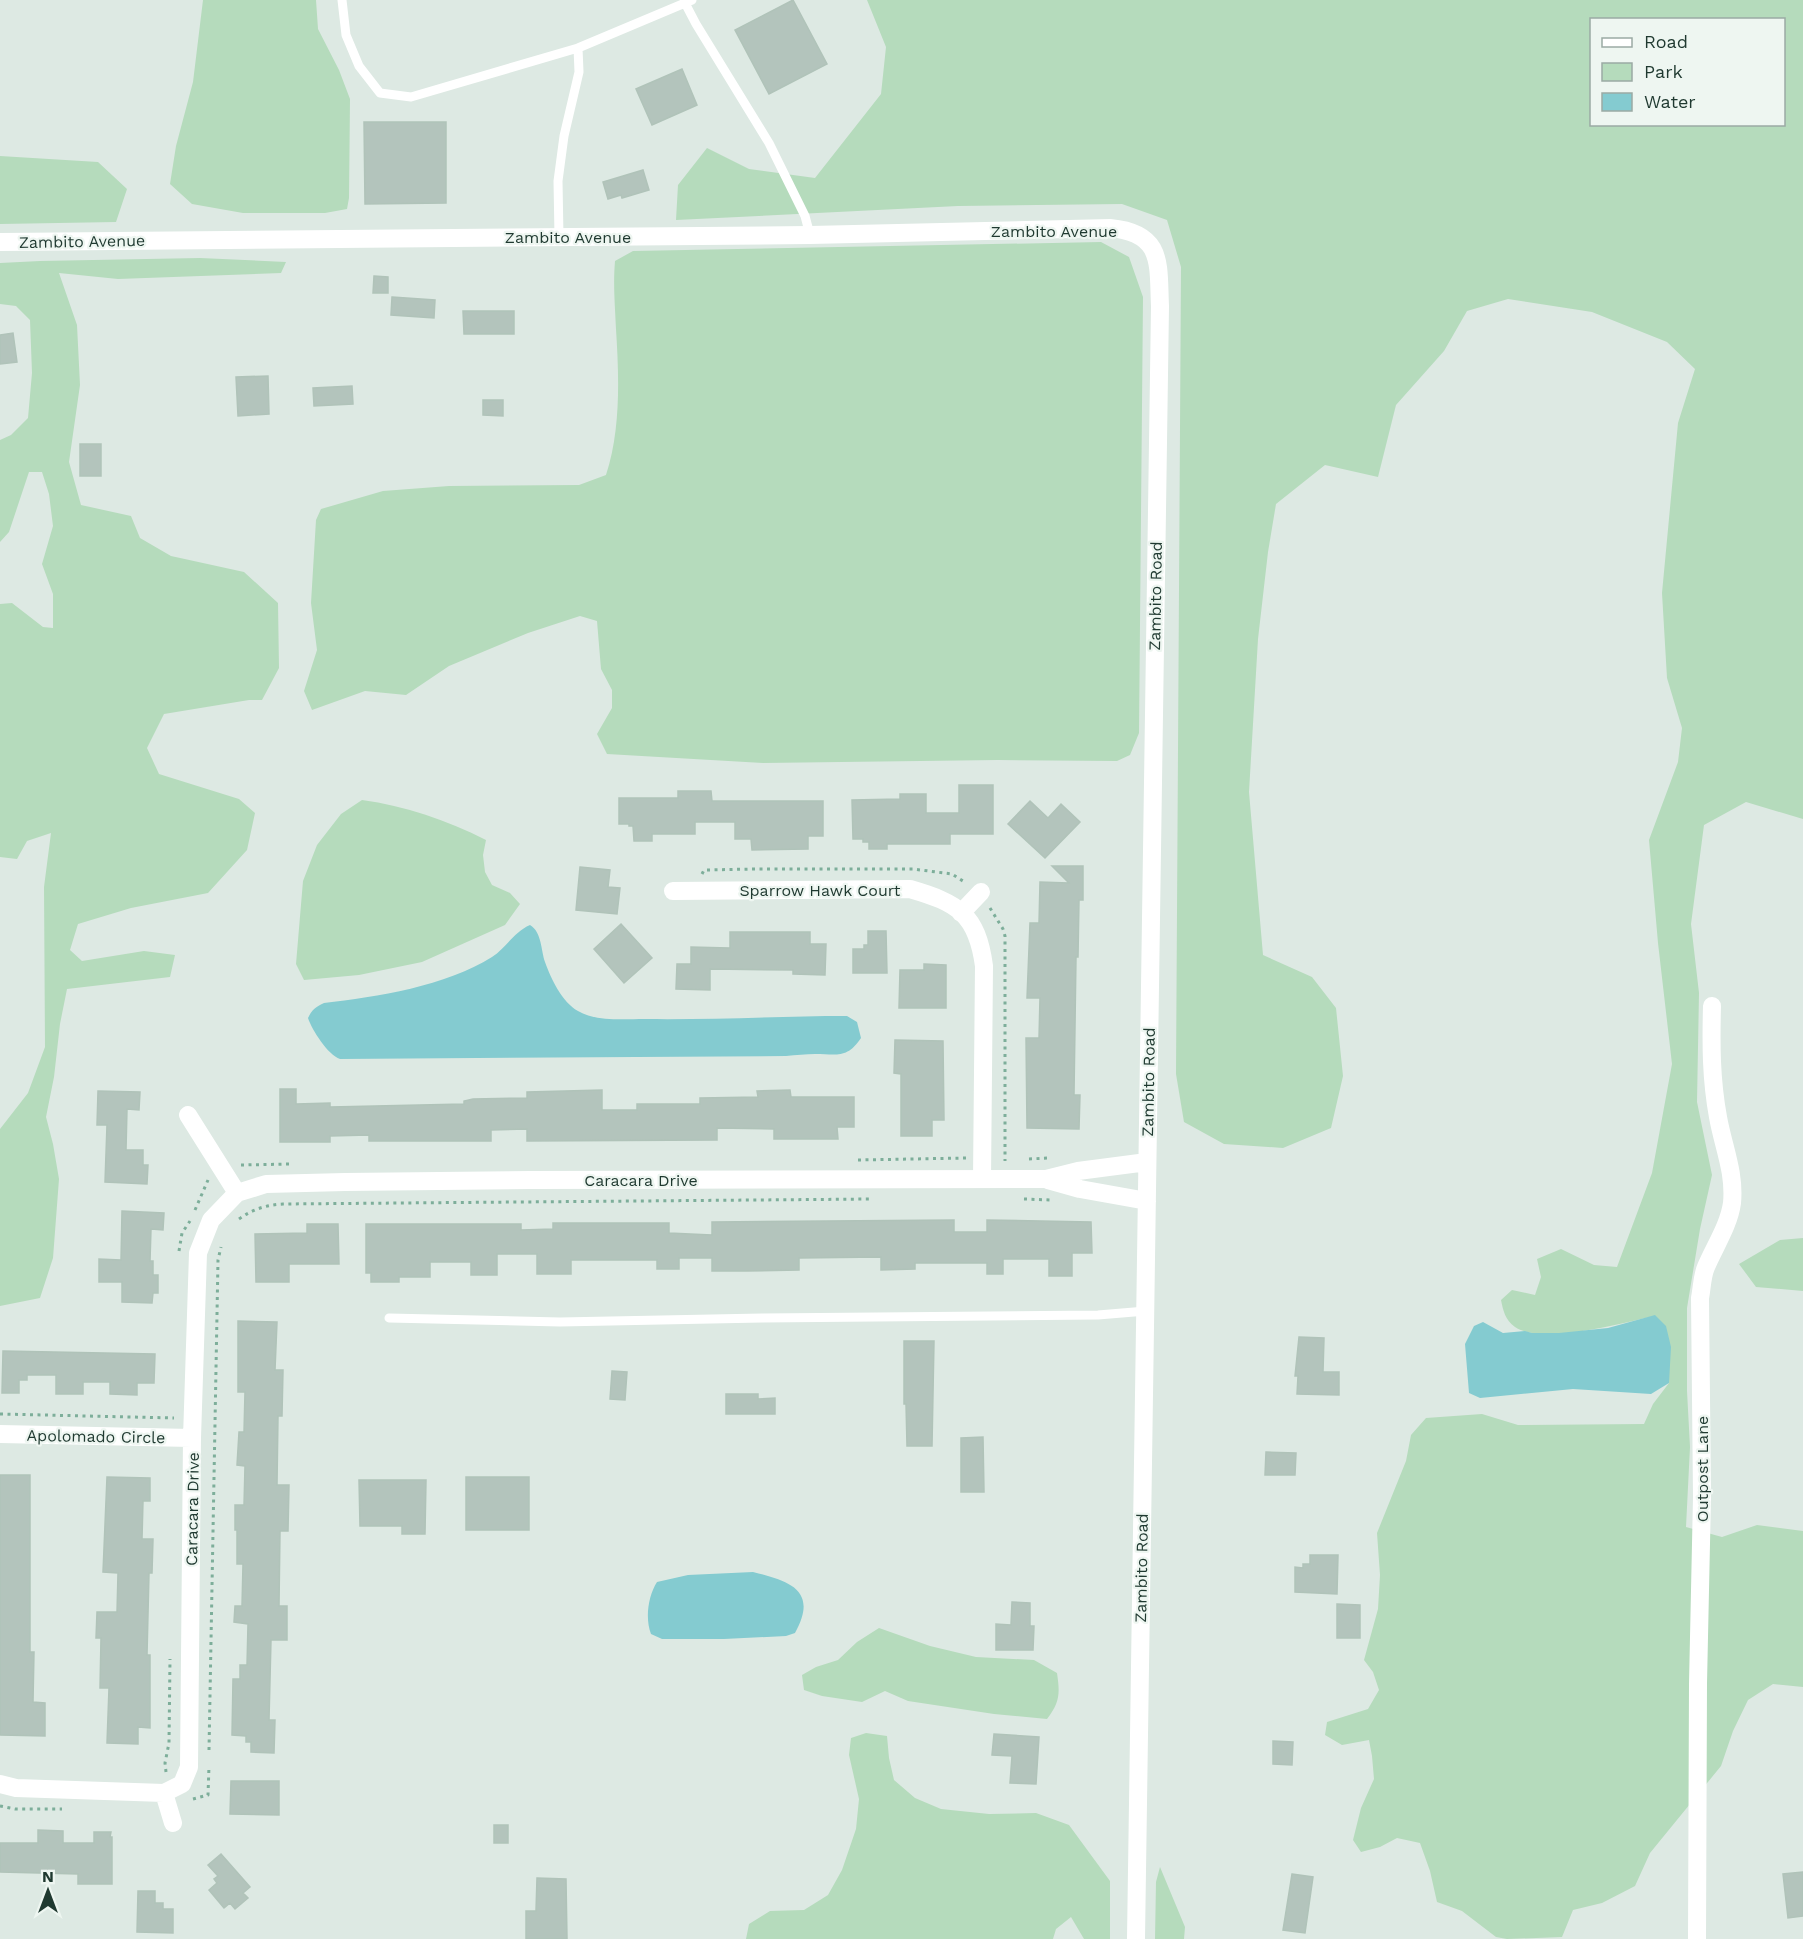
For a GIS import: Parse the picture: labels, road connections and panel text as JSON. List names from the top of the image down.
{
  "streets": {
    "street": [
      "Zambito Avenue",
      "Zambito Road",
      "Sparrow Hawk Court",
      "Caracara Drive",
      "Apolomado Circle",
      "Outpost Lane"
    ]
  },
  "crossings": [
    ["Zambito Avenue", "Zambito Road"],
    ["Zambito Road", "Caracara Drive"],
    ["Sparrow Hawk Court", "Caracara Drive"],
    ["Caracara Drive", "Apolomado Circle"]
  ],
  "legend": ["Road", "Park", "Water"],
  "north": "top"
}
